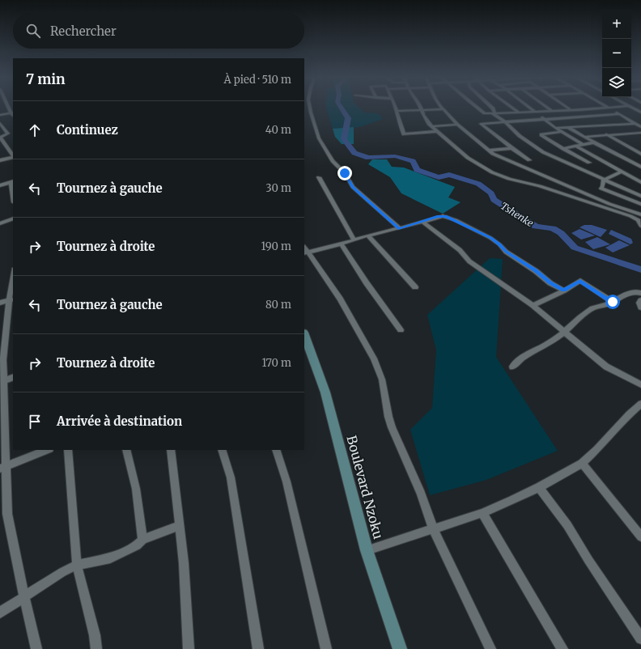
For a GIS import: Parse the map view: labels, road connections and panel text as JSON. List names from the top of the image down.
{
  "streets": {
    "street": ["Boulevard Nzoku"]
  },
  "water": ["Tshenke"],
  "page": {
    "map_buttons": ["+", "−"],
    "search": "Rechercher",
    "heading": ["7 min", "À pied · 510 m"],
    "list": [
      ["Continuez", "40 m"],
      ["Tournez à gauche", "30 m"],
      ["Tournez à droite", "190 m"],
      ["Tournez à gauche", "80 m"],
      ["Tournez à droite", "170 m"],
      "Arrivée à destination"
    ]
  }
}
